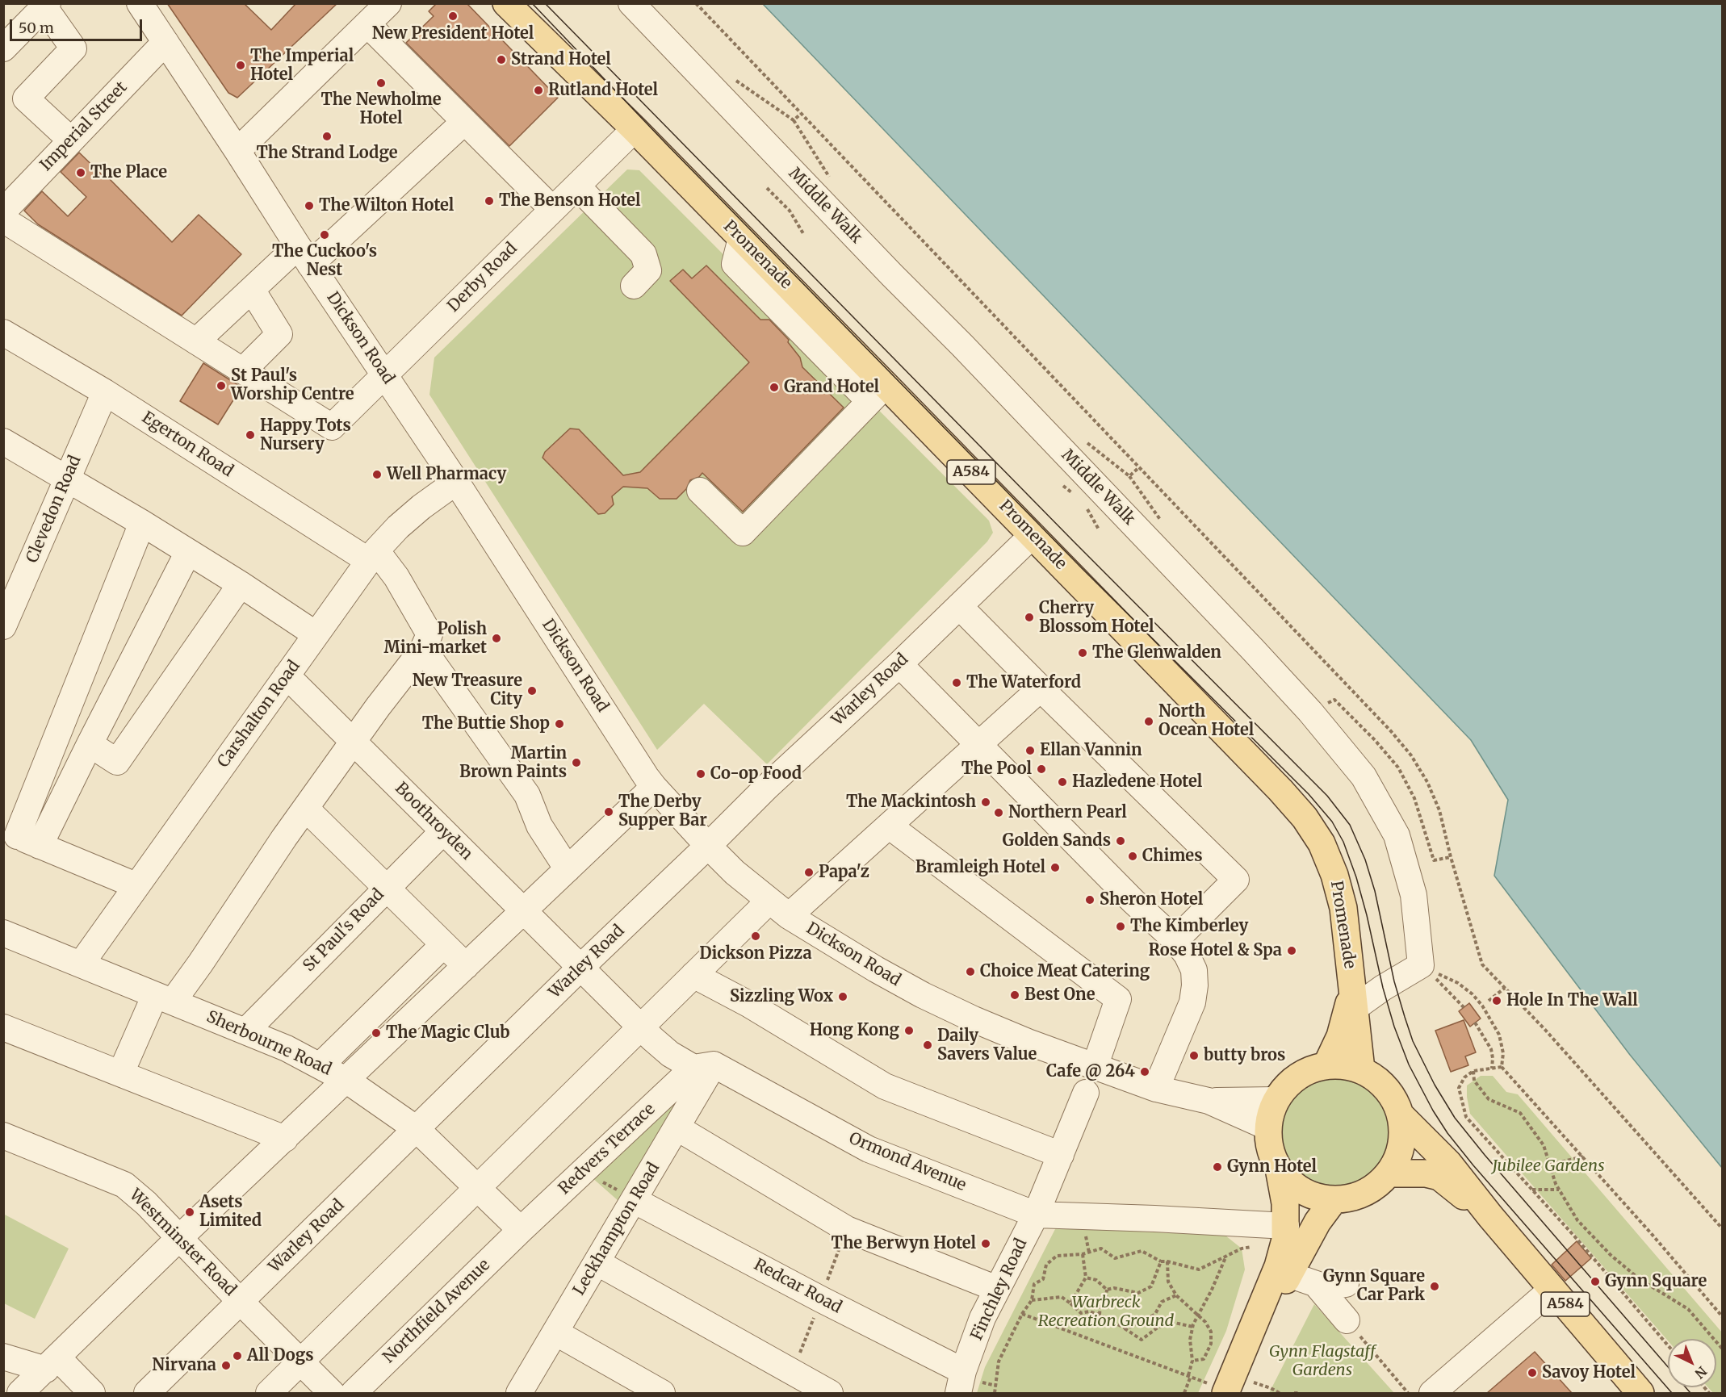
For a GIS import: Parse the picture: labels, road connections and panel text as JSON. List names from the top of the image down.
{
  "streets": {
    "main road": ["Promenade", "A584"],
    "street": [
      "Imperial Street",
      "Middle Walk",
      "Derby Road",
      "Dickson Road",
      "Egerton Road",
      "Clevedon Road",
      "Warley Road",
      "Carshalton Road",
      "Boothroyden",
      "St Paul's Road",
      "Sherbourne Road",
      "Redvers Terrace",
      "Ormond Avenue",
      "Leckhampton Road",
      "Westminster Road",
      "Redcar Road",
      "Finchley Road",
      "Northfield Avenue"
    ]
  },
  "crossings": [
    ["Imperial Street", "Dickson Road"],
    ["Promenade", "Derby Road"],
    ["Promenade", "Dickson Road"],
    ["Promenade", "A584"],
    ["Promenade", "Warley Road"],
    ["Derby Road", "Dickson Road"],
    ["Dickson Road", "A584"],
    ["Dickson Road", "Warley Road"],
    ["Dickson Road", "Carshalton Road"],
    ["Egerton Road", "Clevedon Road"],
    ["Egerton Road", "Carshalton Road"],
    ["Warley Road", "Boothroyden"],
    ["Warley Road", "Sherbourne Road"],
    ["Warley Road", "Ormond Avenue"],
    ["Warley Road", "Westminster Road"],
    ["Carshalton Road", "Boothroyden"],
    ["Carshalton Road", "Sherbourne Road"],
    ["Boothroyden", "St Paul's Road"],
    ["Boothroyden", "Ormond Avenue"],
    ["St Paul's Road", "Sherbourne Road"],
    ["Sherbourne Road", "Redvers Terrace"],
    ["Sherbourne Road", "Northfield Avenue"],
    ["Redvers Terrace", "Ormond Avenue"],
    ["Redvers Terrace", "Leckhampton Road"],
    ["Redvers Terrace", "Northfield Avenue"],
    ["Ormond Avenue", "Leckhampton Road"],
    ["Ormond Avenue", "Finchley Road"],
    ["Leckhampton Road", "Redcar Road"],
    ["Redcar Road", "Finchley Road"]
  ],
  "parks": ["Jubilee Gardens", "Warbreck Recreation Ground", "Gynn Flagstaff Gardens"],
  "places": [
    "New President Hotel",
    "Strand Hotel",
    "The Imperial Hotel",
    "The Newholme Hotel",
    "Rutland Hotel",
    "The Strand Lodge",
    "The Place",
    "The Benson Hotel",
    "The Wilton Hotel",
    "The Cuckoo's Nest",
    "St Paul's Worship Centre",
    "Grand Hotel",
    "Happy Tots Nursery",
    "Well Pharmacy",
    "Cherry Blossom Hotel",
    "Polish Mini-market",
    "The Glenwalden",
    "The Waterford",
    "New Treasure City",
    "North Ocean Hotel",
    "The Buttie Shop",
    "Ellan Vannin",
    "Martin Brown Paints",
    "The Pool",
    "Co-op Food",
    "Hazledene Hotel",
    "The Mackintosh",
    "The Derby Supper Bar",
    "Northern Pearl",
    "Golden Sands",
    "Chimes",
    "Bramleigh Hotel",
    "Papa'z",
    "Sheron Hotel",
    "The Kimberley",
    "Dickson Pizza",
    "Rose Hotel & Spa",
    "Choice Meat Catering",
    "Best One",
    "Sizzling Wox",
    "Hole In The Wall",
    "Hong Kong",
    "The Magic Club",
    "Daily Savers Value",
    "butty bros",
    "Cafe @ 264",
    "Gynn Hotel",
    "Asets Limited",
    "The Berwyn Hotel",
    "Gynn Square",
    "Gynn Square Car Park",
    "All Dogs",
    "Nirvana",
    "Savoy Hotel"
  ],
  "scale_bar": "50 m",
  "north": "bottom right"
}
